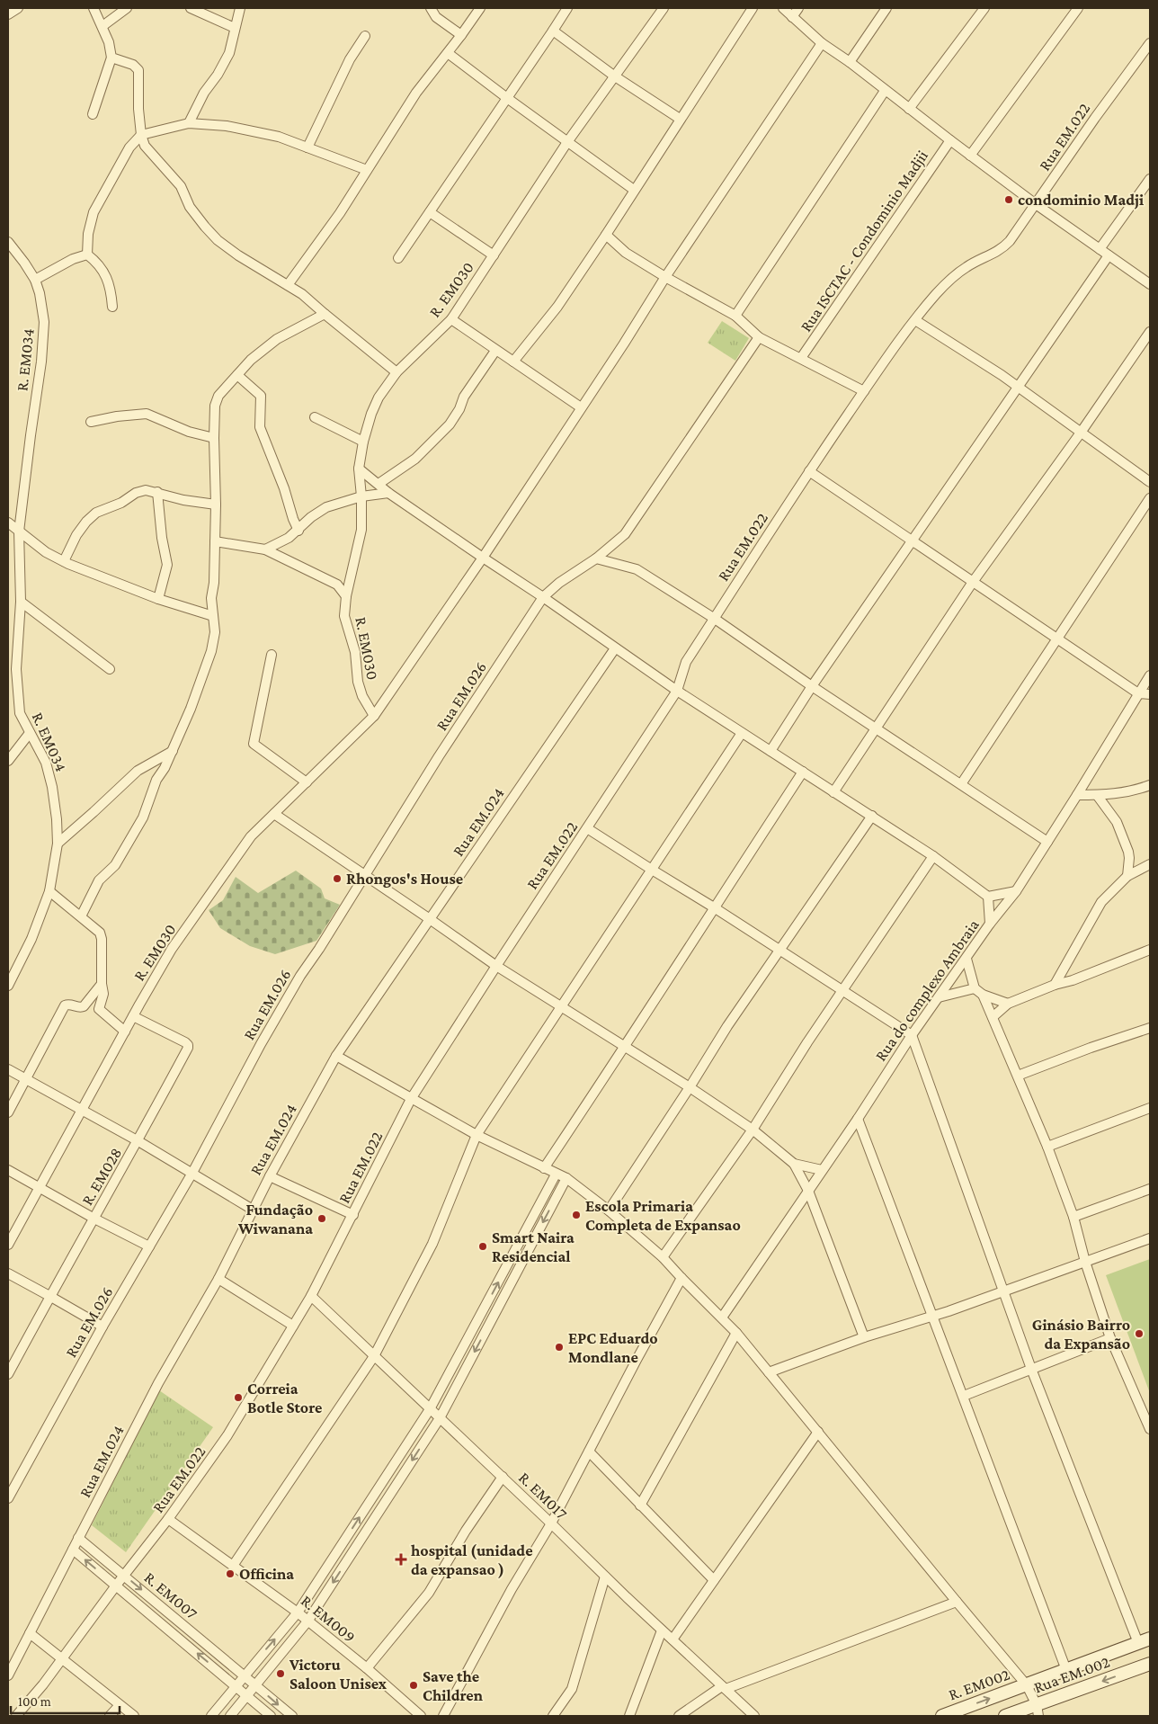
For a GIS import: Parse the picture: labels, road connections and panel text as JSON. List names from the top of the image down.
{
  "streets": {
    "street": [
      "Rua EM.022",
      "Rua ISCTAC - Condominio Madjii",
      "R. EM030",
      "R. EM034",
      "Rua EM.026",
      "Rua EM.024",
      "Rua do complexo Ambraia",
      "R. EM028",
      "R. EM017",
      "R. EM007",
      "R. EM009",
      "Rua EM.002",
      "R. EM002"
    ]
  },
  "crossings": [
    ["Rua EM.022", "R. EM017"],
    ["Rua EM.022", "R. EM007"],
    ["Rua EM.022", "R. EM009"],
    ["R. EM030", "R. EM028"],
    ["Rua EM.024", "R. EM007"],
    ["Rua EM.002", "R. EM002"]
  ],
  "places": {
    "other": [
      "condominio Madji",
      "Rhongos's House",
      "Escola Primaria Completa de Expansao",
      "Fundação Wiwanana",
      "Smart Naira Residencial",
      "Ginásio Bairro da Expansão",
      "EPC Eduardo Mondlane",
      "Correia Botle Store",
      "Officina",
      "Victoru Saloon Unisex",
      "Save the Children"
    ],
    "health": ["hospital (unidade da expansao )"]
  },
  "scale_bar": "100 m"
}
